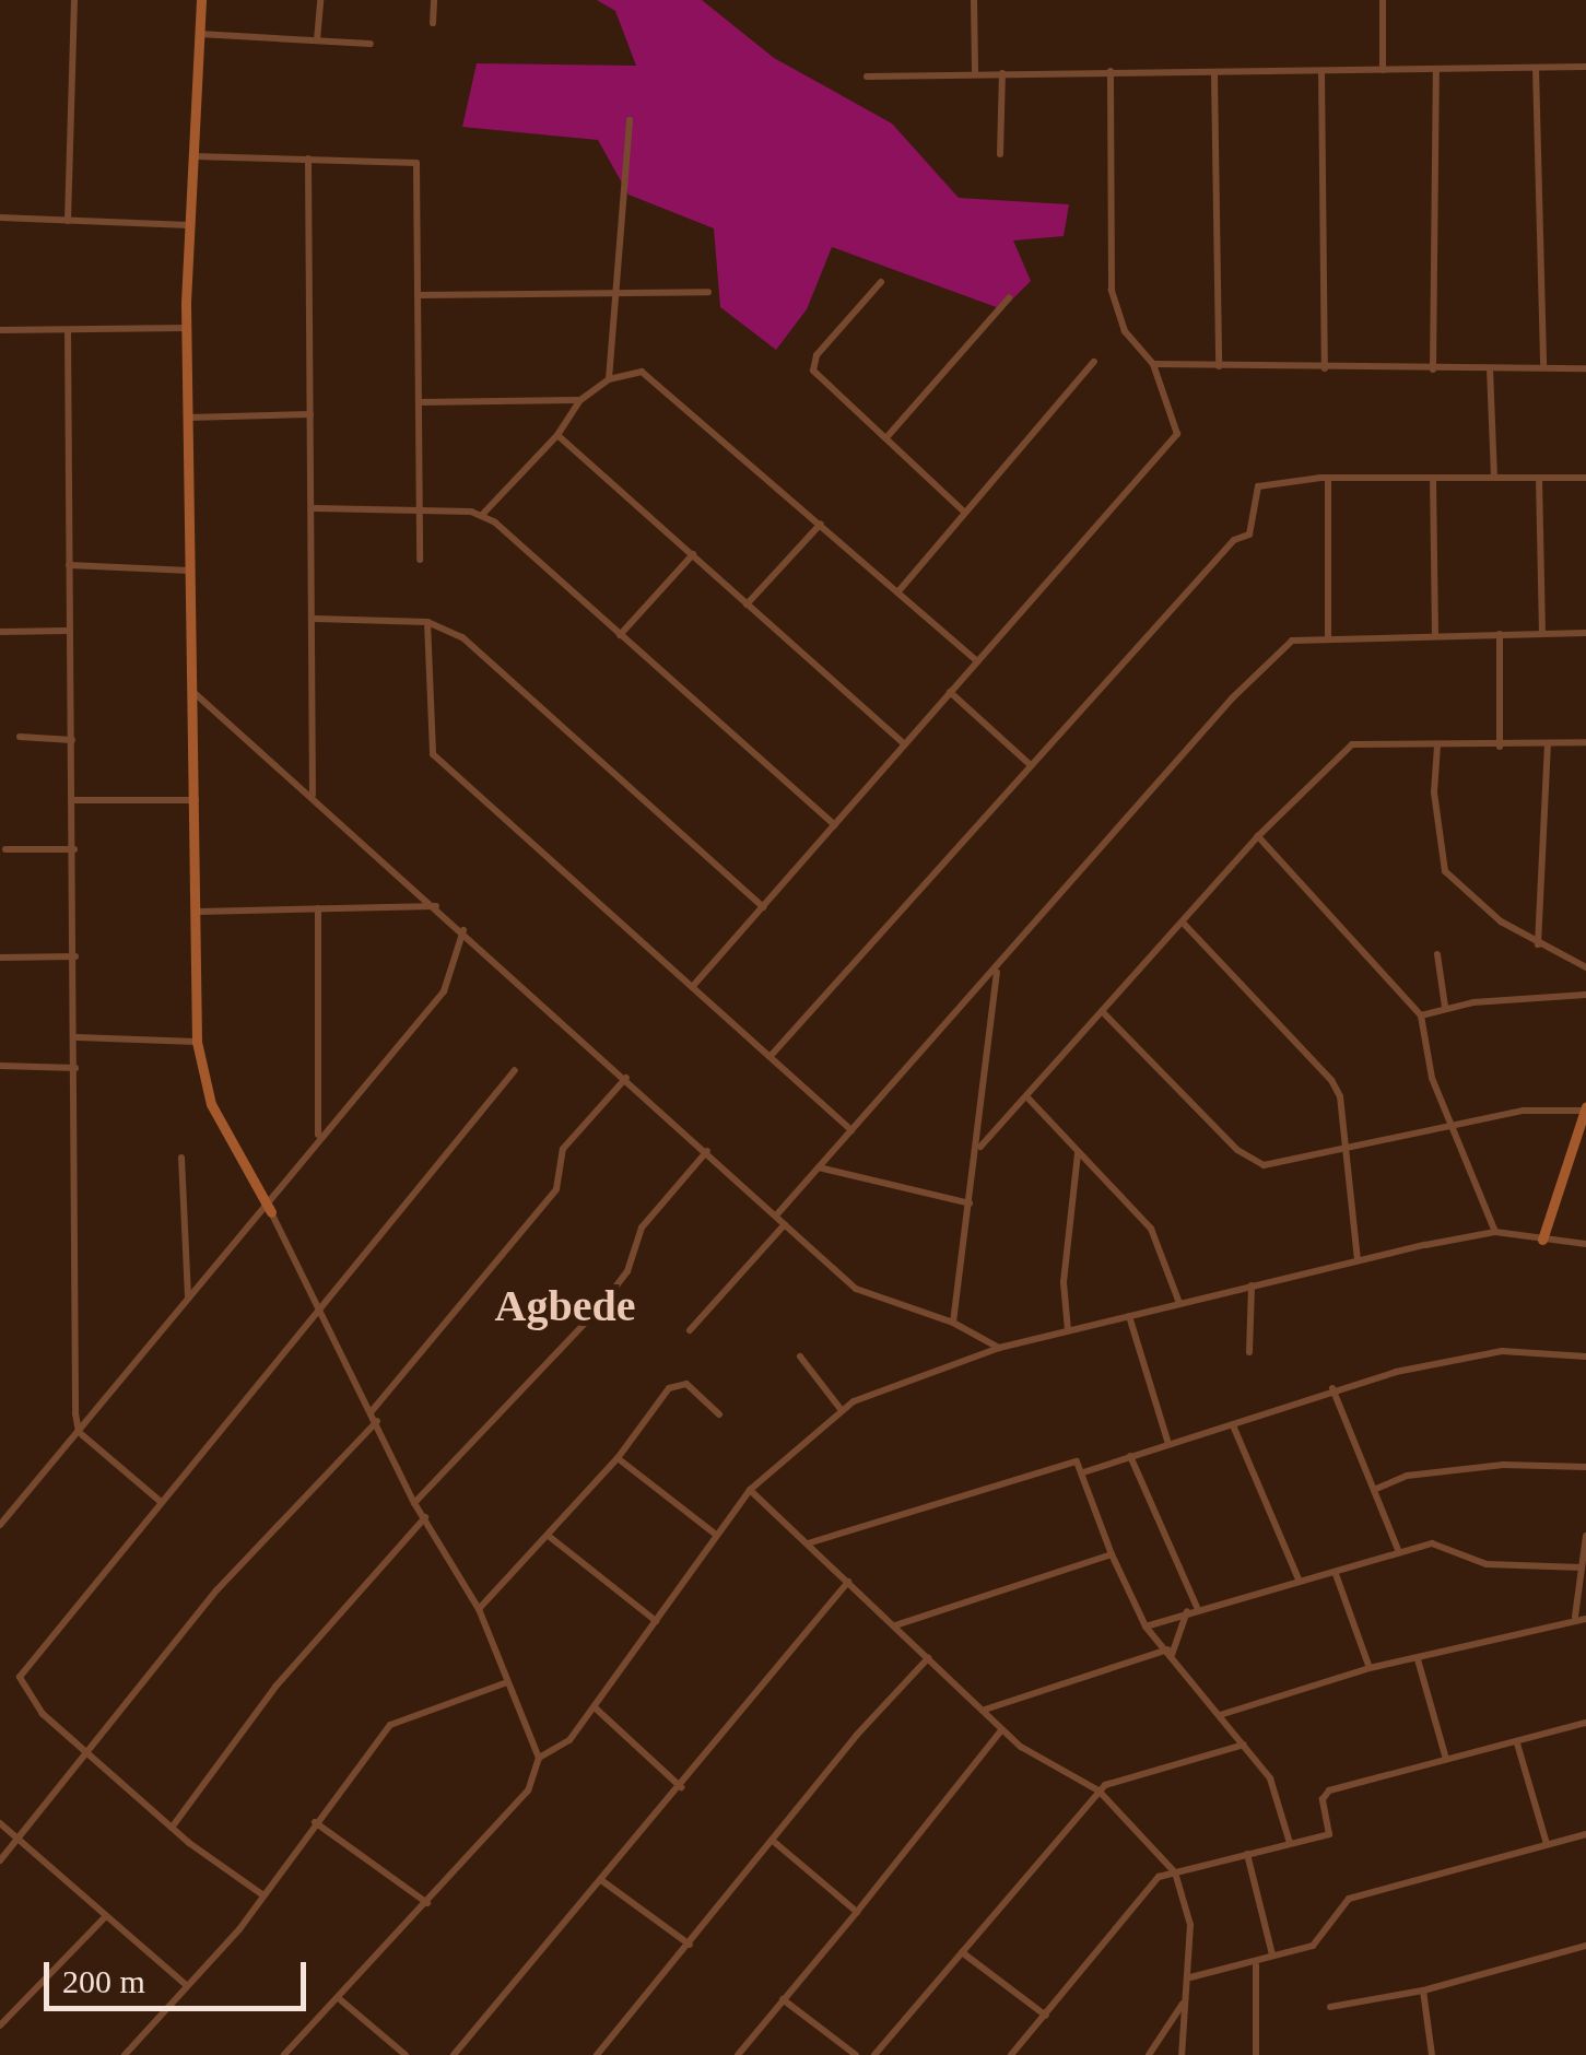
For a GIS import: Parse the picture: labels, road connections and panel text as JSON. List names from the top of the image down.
{
  "districts": ["Agbede"],
  "scale_bar": "200 m"
}
